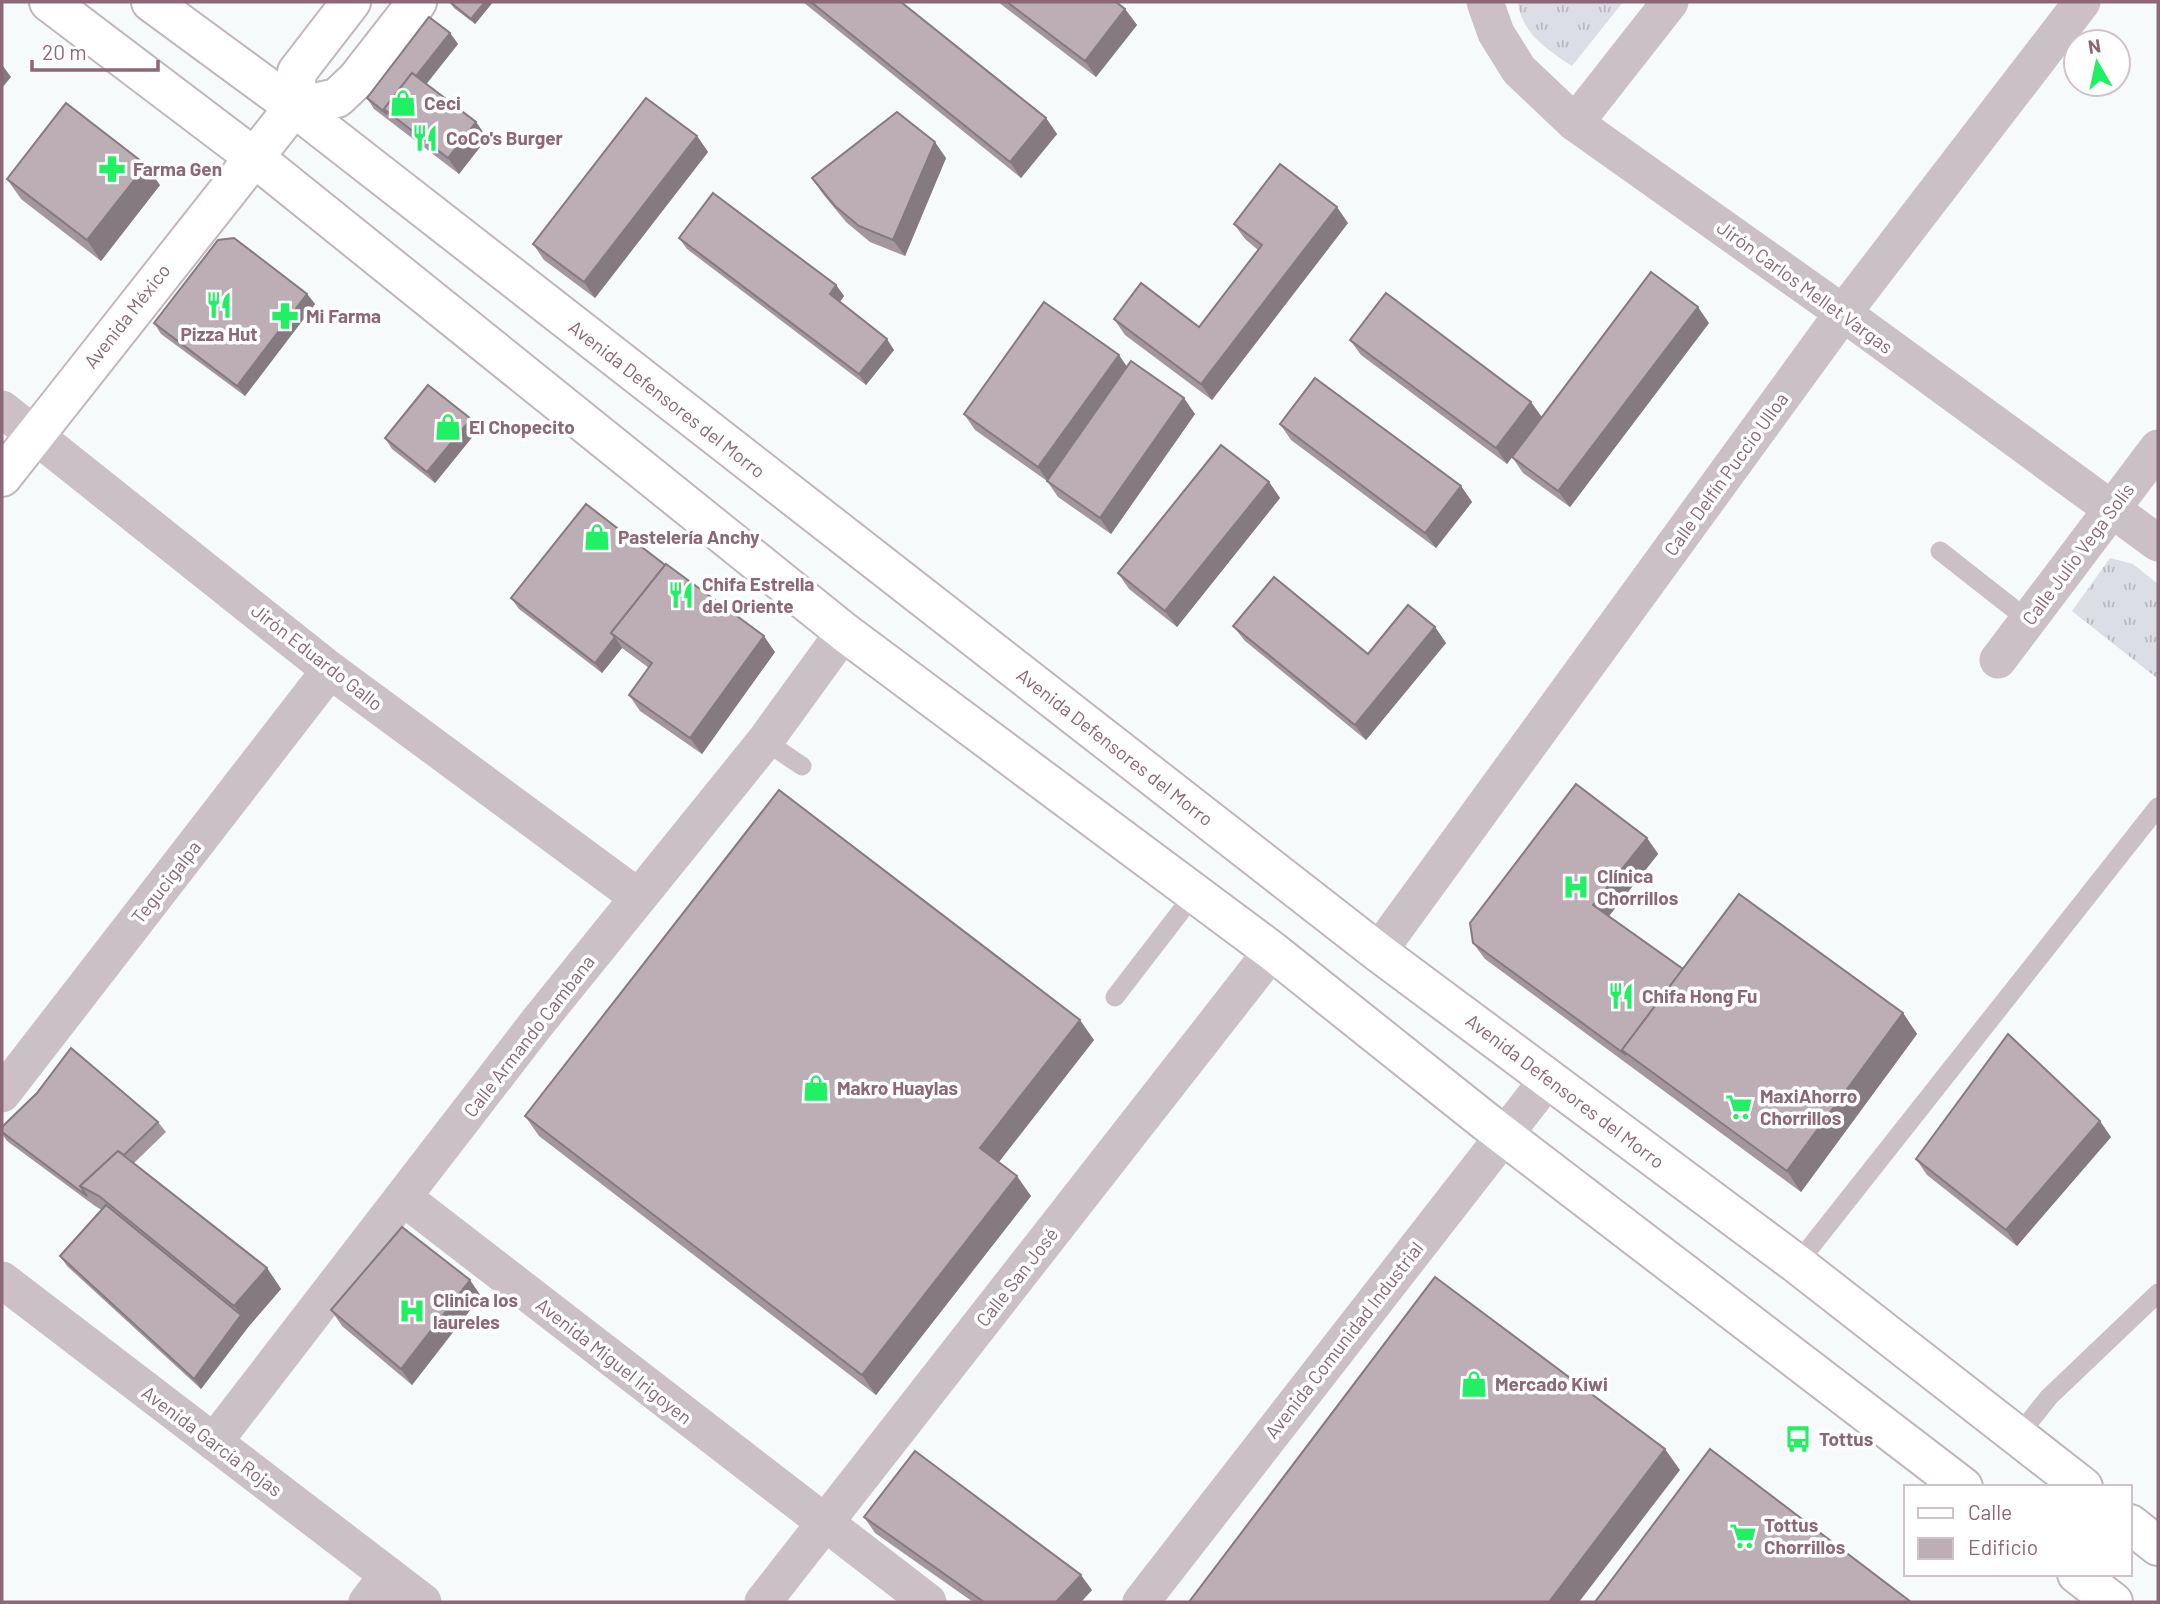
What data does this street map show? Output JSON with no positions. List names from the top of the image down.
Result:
{
  "streets": {
    "main road": ["Avenida México", "Avenida Defensores del Morro"],
    "street": [
      "Jirón Carlos Mellet Vargas",
      "Calle Delfín Puccio Ulloa",
      "Calle Julio Vega Solís",
      "Jirón Eduardo Gallo",
      "Tegucigalpa",
      "Calle Armando Cambana",
      "Calle San José",
      "Avenida Comunidad Industrial",
      "Avenida Miguel Irigoyen",
      "Avenida García Rojas"
    ]
  },
  "crossings": [
    ["Jirón Carlos Mellet Vargas", "Calle Delfín Puccio Ulloa"],
    ["Jirón Carlos Mellet Vargas", "Calle Julio Vega Solís"],
    ["Avenida México", "Avenida Defensores del Morro"],
    ["Avenida México", "Jirón Eduardo Gallo"],
    ["Avenida Defensores del Morro", "Calle Delfín Puccio Ulloa"],
    ["Avenida Defensores del Morro", "Avenida Comunidad Industrial"],
    ["Jirón Eduardo Gallo", "Tegucigalpa"],
    ["Jirón Eduardo Gallo", "Calle Armando Cambana"],
    ["Calle Armando Cambana", "Avenida Miguel Irigoyen"],
    ["Calle Armando Cambana", "Avenida García Rojas"],
    ["Calle San José", "Avenida Miguel Irigoyen"]
  ],
  "places": {
    "shop": [
      "Ceci",
      "El Chopecito",
      "Pastelería Anchy",
      "Makro Huaylas",
      "Mercado Kiwi"
    ],
    "restaurant": [
      "CoCo's Burger",
      "Pizza Hut",
      "Chifa Estrella del Oriente",
      "Chifa Hong Fu"
    ],
    "pharmacy": ["Farma Gen", "Mi Farma"],
    "hospital": ["Clínica Chorrillos", "Clinica los laureles"],
    "supermarket": ["MaxiAhorro Chorrillos", "Tottus Chorrillos"],
    "bus stop": ["Tottus"]
  },
  "legend": ["Calle", "Edificio"],
  "scale_bar": "20 m",
  "north": "top"
}
